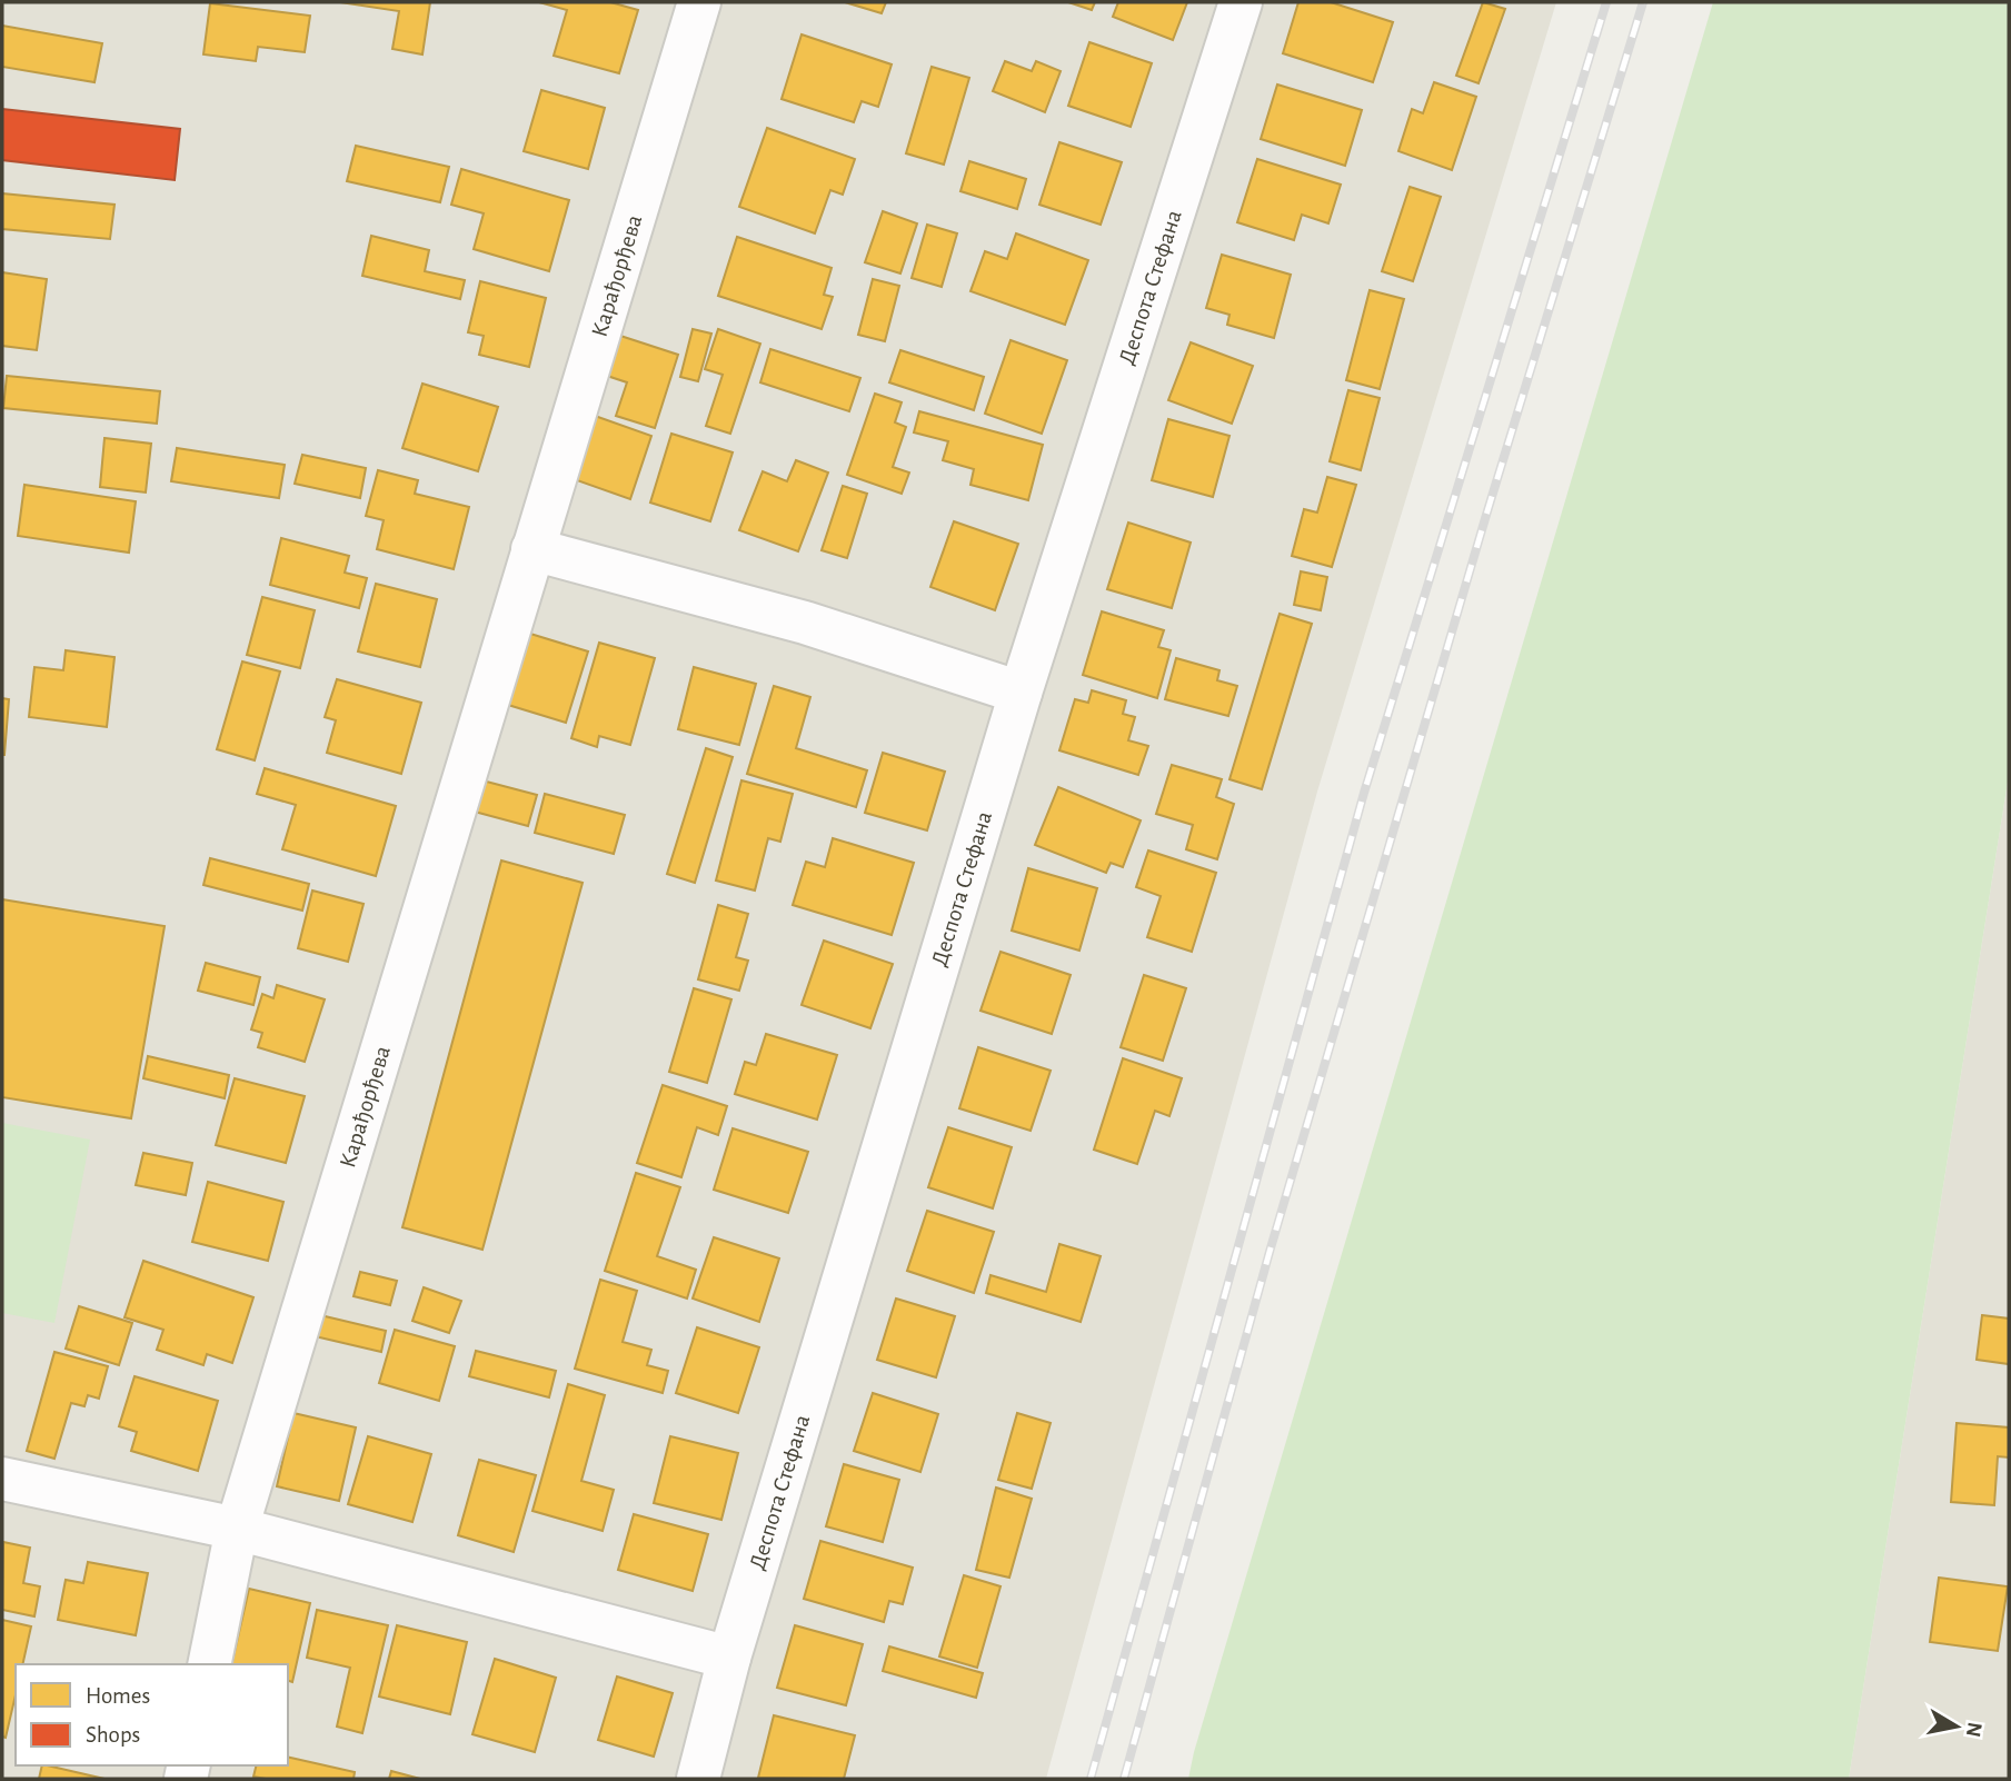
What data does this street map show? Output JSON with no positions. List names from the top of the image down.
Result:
{
  "streets": {
    "street": ["Карађорђева", "Деспота Стефана"]
  },
  "legend": ["Homes", "Shops"],
  "north": "right"
}
